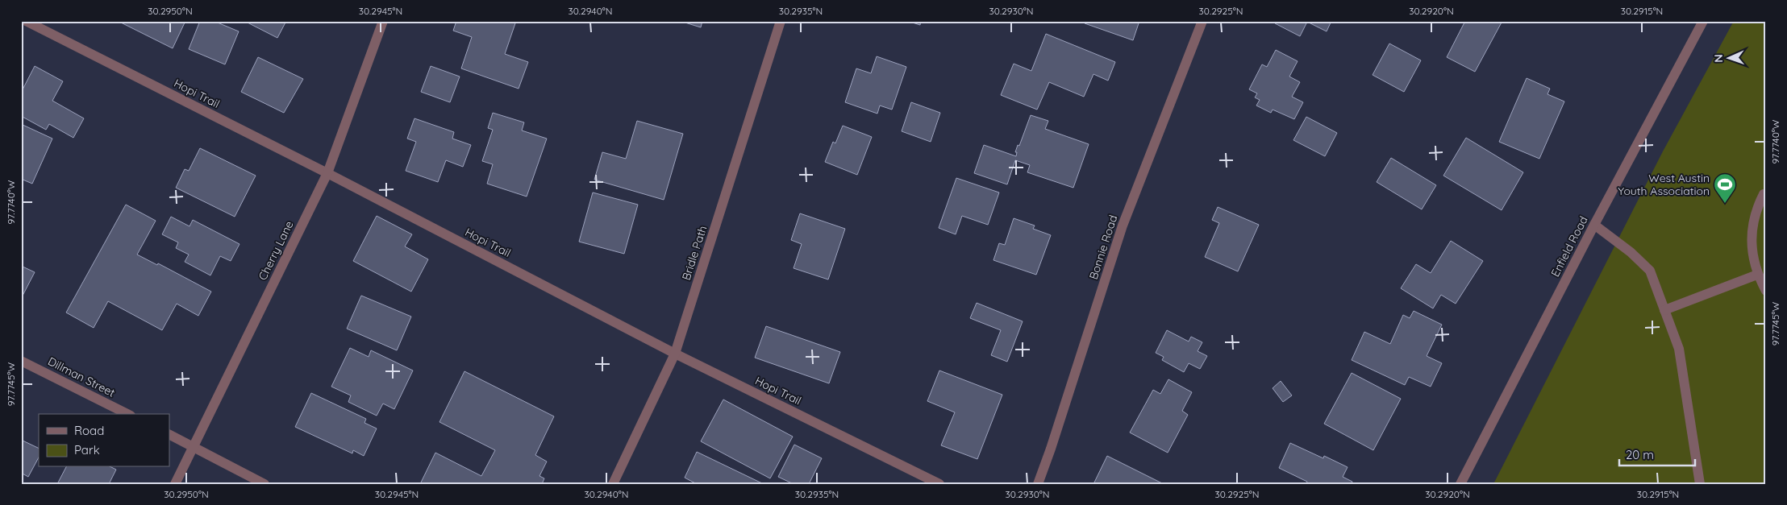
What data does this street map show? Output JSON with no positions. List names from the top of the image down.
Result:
{
  "streets": {
    "street": [
      "Hopi Trail",
      "Enfield Road",
      "Bonnie Road",
      "Cherry Lane",
      "Bridle Path",
      "Dillman Street"
    ]
  },
  "crossings": [
    ["Hopi Trail", "Cherry Lane"],
    ["Hopi Trail", "Bridle Path"]
  ],
  "places": {
    "sports": ["West Austin Youth Association"]
  },
  "legend": ["Road", "Park"],
  "scale_bar": "20 m",
  "north": "left",
  "coordinates": [
    "30.2950°N",
    "30.2945°N",
    "30.2940°N",
    "30.2935°N",
    "30.2930°N",
    "30.2925°N",
    "30.2920°N",
    "30.2915°N",
    "97.7740°W",
    "97.7745°W"
  ]
}
